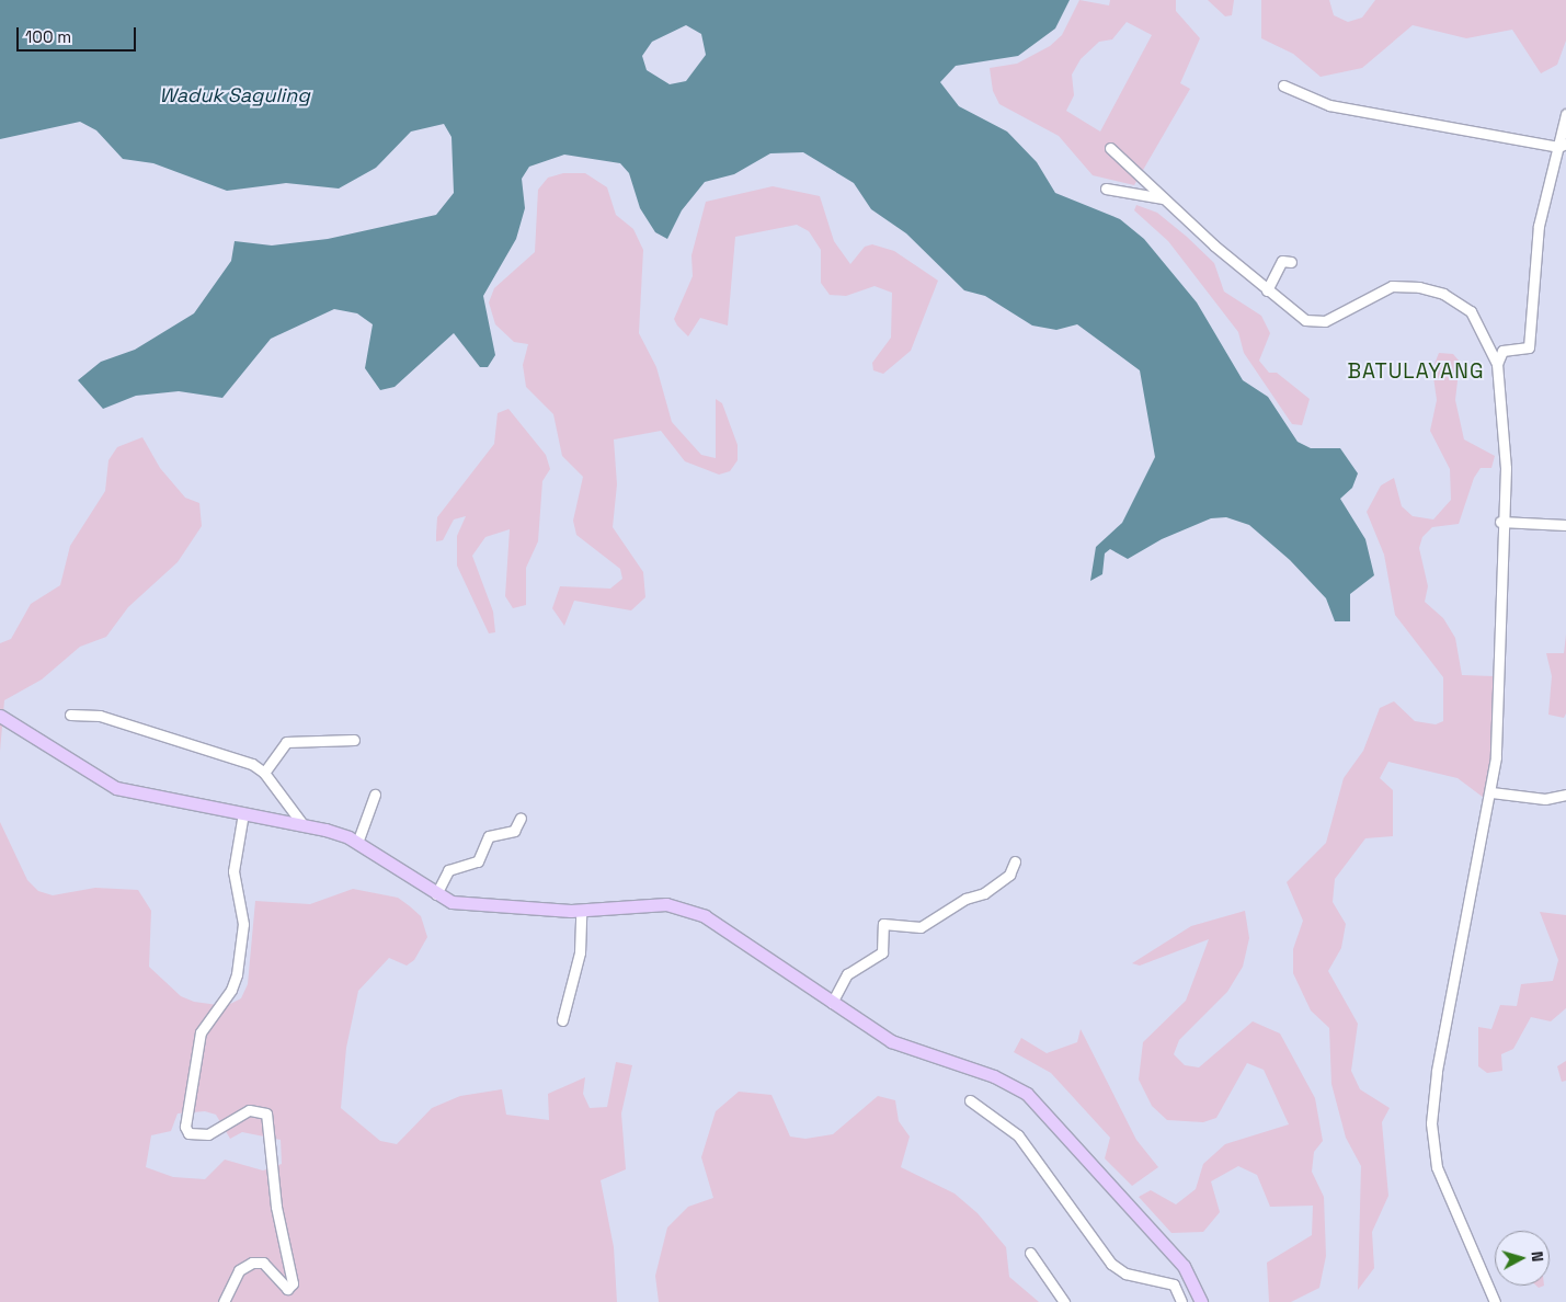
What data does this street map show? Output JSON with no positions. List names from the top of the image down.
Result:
{
  "districts": ["BATULAYANG"],
  "water": ["Waduk Saguling"],
  "scale_bar": "100 m",
  "north": "right"
}
